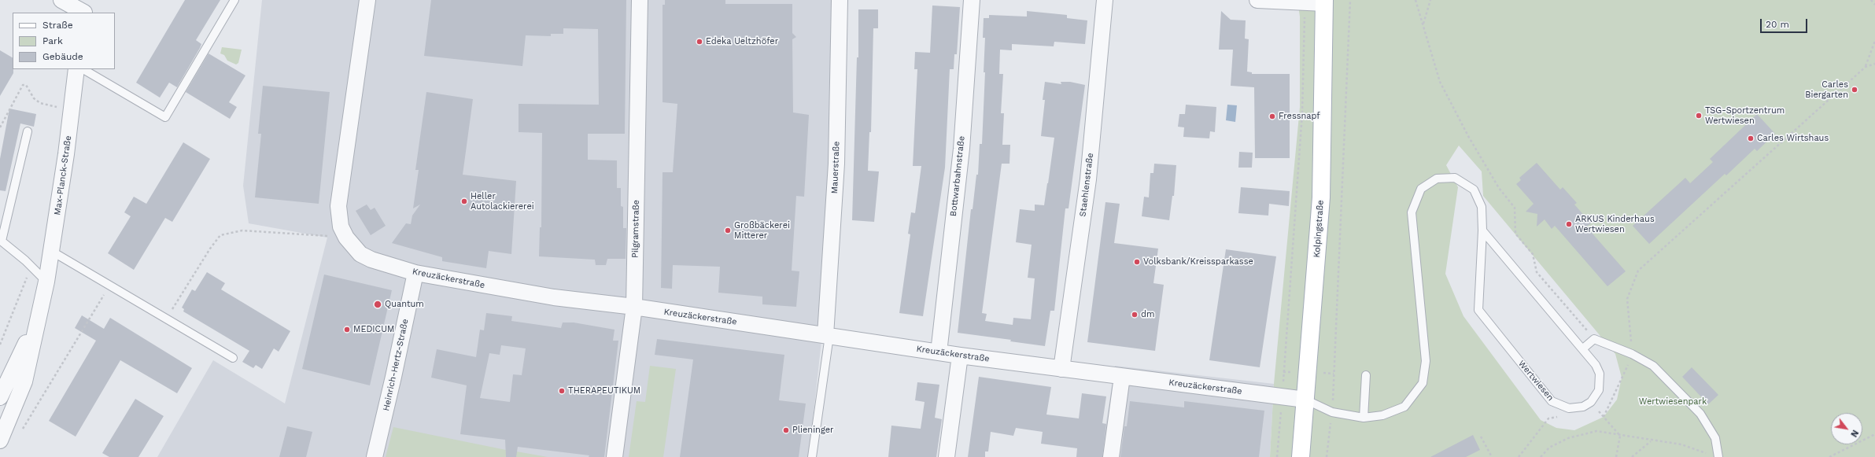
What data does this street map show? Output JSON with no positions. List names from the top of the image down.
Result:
{
  "streets": {
    "main road": ["Kolpingstraße"],
    "street": [
      "Mauerstraße",
      "Max-Planck-Straße",
      "Bottwarbahnstraße",
      "Staehlenstraße",
      "Pilgramstraße",
      "Kreuzäckerstraße",
      "Heinrich-Hertz-Straße"
    ],
    "lane": ["Wertwiesen"]
  },
  "crossings": [
    ["Mauerstraße", "Kreuzäckerstraße"],
    ["Bottwarbahnstraße", "Kreuzäckerstraße"],
    ["Staehlenstraße", "Kreuzäckerstraße"],
    ["Pilgramstraße", "Kreuzäckerstraße"],
    ["Kolpingstraße", "Kreuzäckerstraße"],
    ["Kolpingstraße", "Wertwiesen"],
    ["Kreuzäckerstraße", "Heinrich-Hertz-Straße"],
    ["Kreuzäckerstraße", "Wertwiesen"]
  ],
  "parks": ["Wertwiesenpark"],
  "places": [
    "Edeka Ueltzhöfer",
    "Carles Biergarten",
    "TSG-Sportzentrum Wertwiesen",
    "Fressnapf",
    "Carles Wirtshaus",
    "Heller Autolackiererei",
    "ARKUS Kinderhaus Wertwiesen",
    "Großbäckerei Mitterer",
    "Volksbank/Kreissparkasse",
    "Quantum",
    "dm",
    "MEDICUM",
    "THERAPEUTIKUM",
    "Plieninger"
  ],
  "legend": ["Straße", "Park", "Gebäude"],
  "scale_bar": "20 m",
  "north": "bottom right"
}
